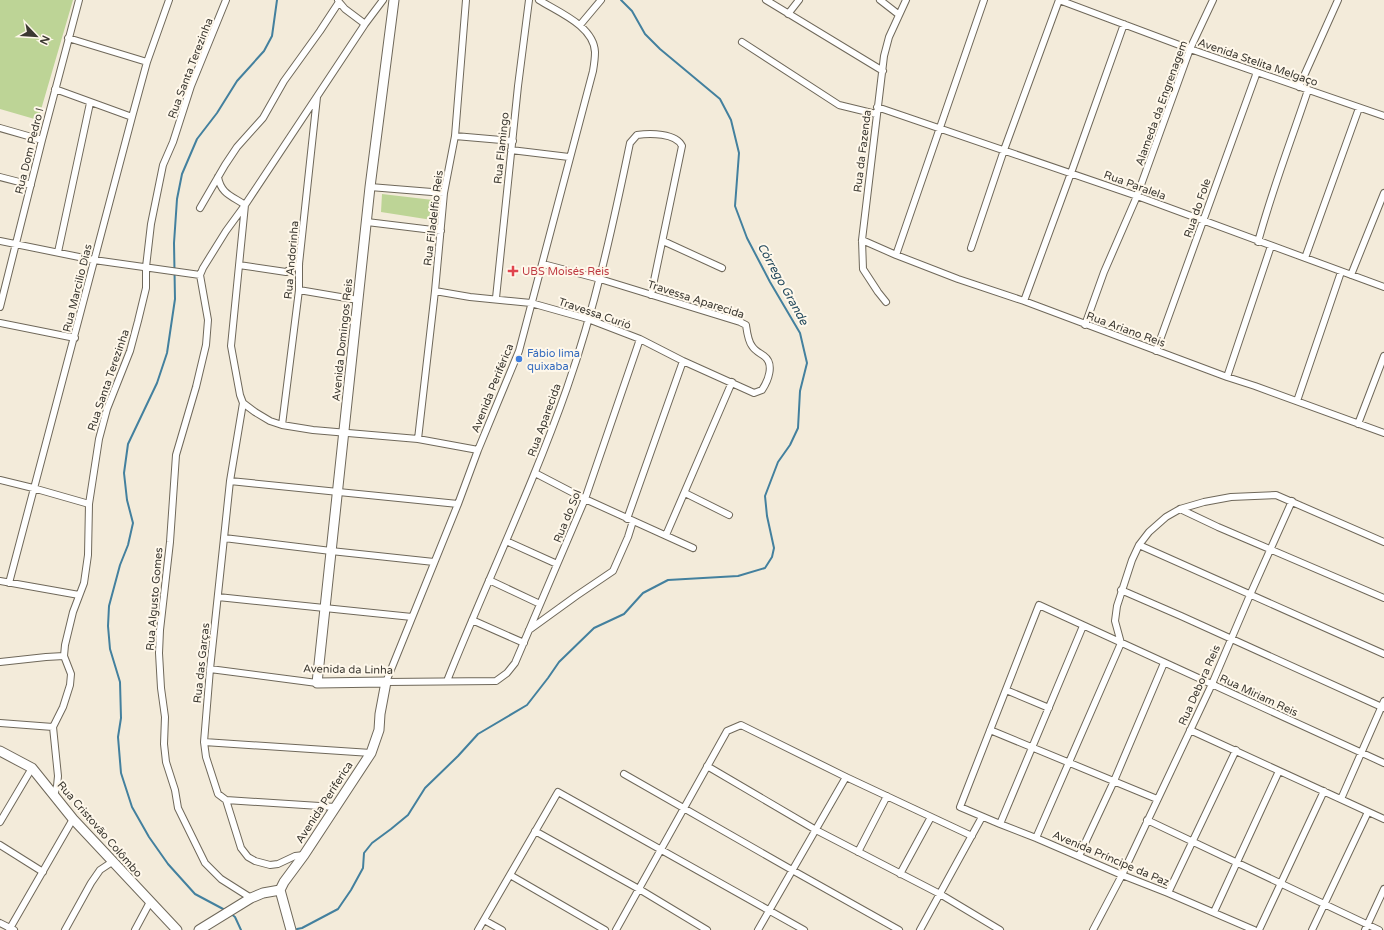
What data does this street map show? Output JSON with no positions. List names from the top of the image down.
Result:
{
  "streets": {
    "street": [
      "Avenida Stelita Melgaço",
      "Rua Santa Terezinha",
      "Alameda da Engrenagem",
      "Rua Flamingo",
      "Rua Dom Pedro I",
      "Rua da Fazenda",
      "Rua Paralela",
      "Rua do Fole",
      "Rua Filadelfio Reis",
      "Rua Andorinha",
      "Rua Marcilio Dias",
      "Travessa Aparecida",
      "Travessa Curió",
      "Rua Ariano Reis",
      "Avenida Domingos Reis",
      "Avenida Periférica",
      "Rua Aparecida",
      "Rua do Sol",
      "Rua Algusto Gomes",
      "Rua das Garças",
      "Avenida da Linha",
      "Rua Debora Reis",
      "Rua Miriam Reis",
      "Avenida Periferica",
      "Rua Cristovão Colômbo",
      "Avenida Príncipe da Paz"
    ]
  },
  "crossings": [
    ["Avenida Stelita Melgaço", "Alameda da Engrenagem"],
    ["Avenida Stelita Melgaço", "Rua do Fole"],
    ["Alameda da Engrenagem", "Rua Paralela"],
    ["Alameda da Engrenagem", "Rua Ariano Reis"],
    ["Rua Flamingo", "Travessa Curió"],
    ["Rua da Fazenda", "Rua Paralela"],
    ["Rua da Fazenda", "Rua Ariano Reis"],
    ["Rua Paralela", "Rua do Fole"],
    ["Rua do Fole", "Rua Ariano Reis"],
    ["Rua Filadelfio Reis", "Travessa Curió"],
    ["Travessa Aparecida", "Travessa Curió"],
    ["Travessa Aparecida", "Avenida Periférica"],
    ["Travessa Aparecida", "Rua Aparecida"],
    ["Travessa Curió", "Avenida Periférica"],
    ["Travessa Curió", "Rua Aparecida"],
    ["Travessa Curió", "Rua do Sol"],
    ["Avenida Domingos Reis", "Avenida da Linha"],
    ["Avenida Periférica", "Avenida da Linha"],
    ["Avenida Periférica", "Avenida Periferica"],
    ["Rua Aparecida", "Avenida da Linha"],
    ["Rua do Sol", "Avenida da Linha"],
    ["Rua das Garças", "Avenida da Linha"],
    ["Rua das Garças", "Avenida Periferica"],
    ["Avenida da Linha", "Avenida Periferica"],
    ["Rua Debora Reis", "Rua Miriam Reis"],
    ["Rua Debora Reis", "Avenida Príncipe da Paz"]
  ],
  "water": ["Córrego Grande"],
  "places": {
    "health": ["UBS Moisés Reis"],
    "other": ["Fábio lima quixaba"]
  },
  "north": "bottom right"
}
